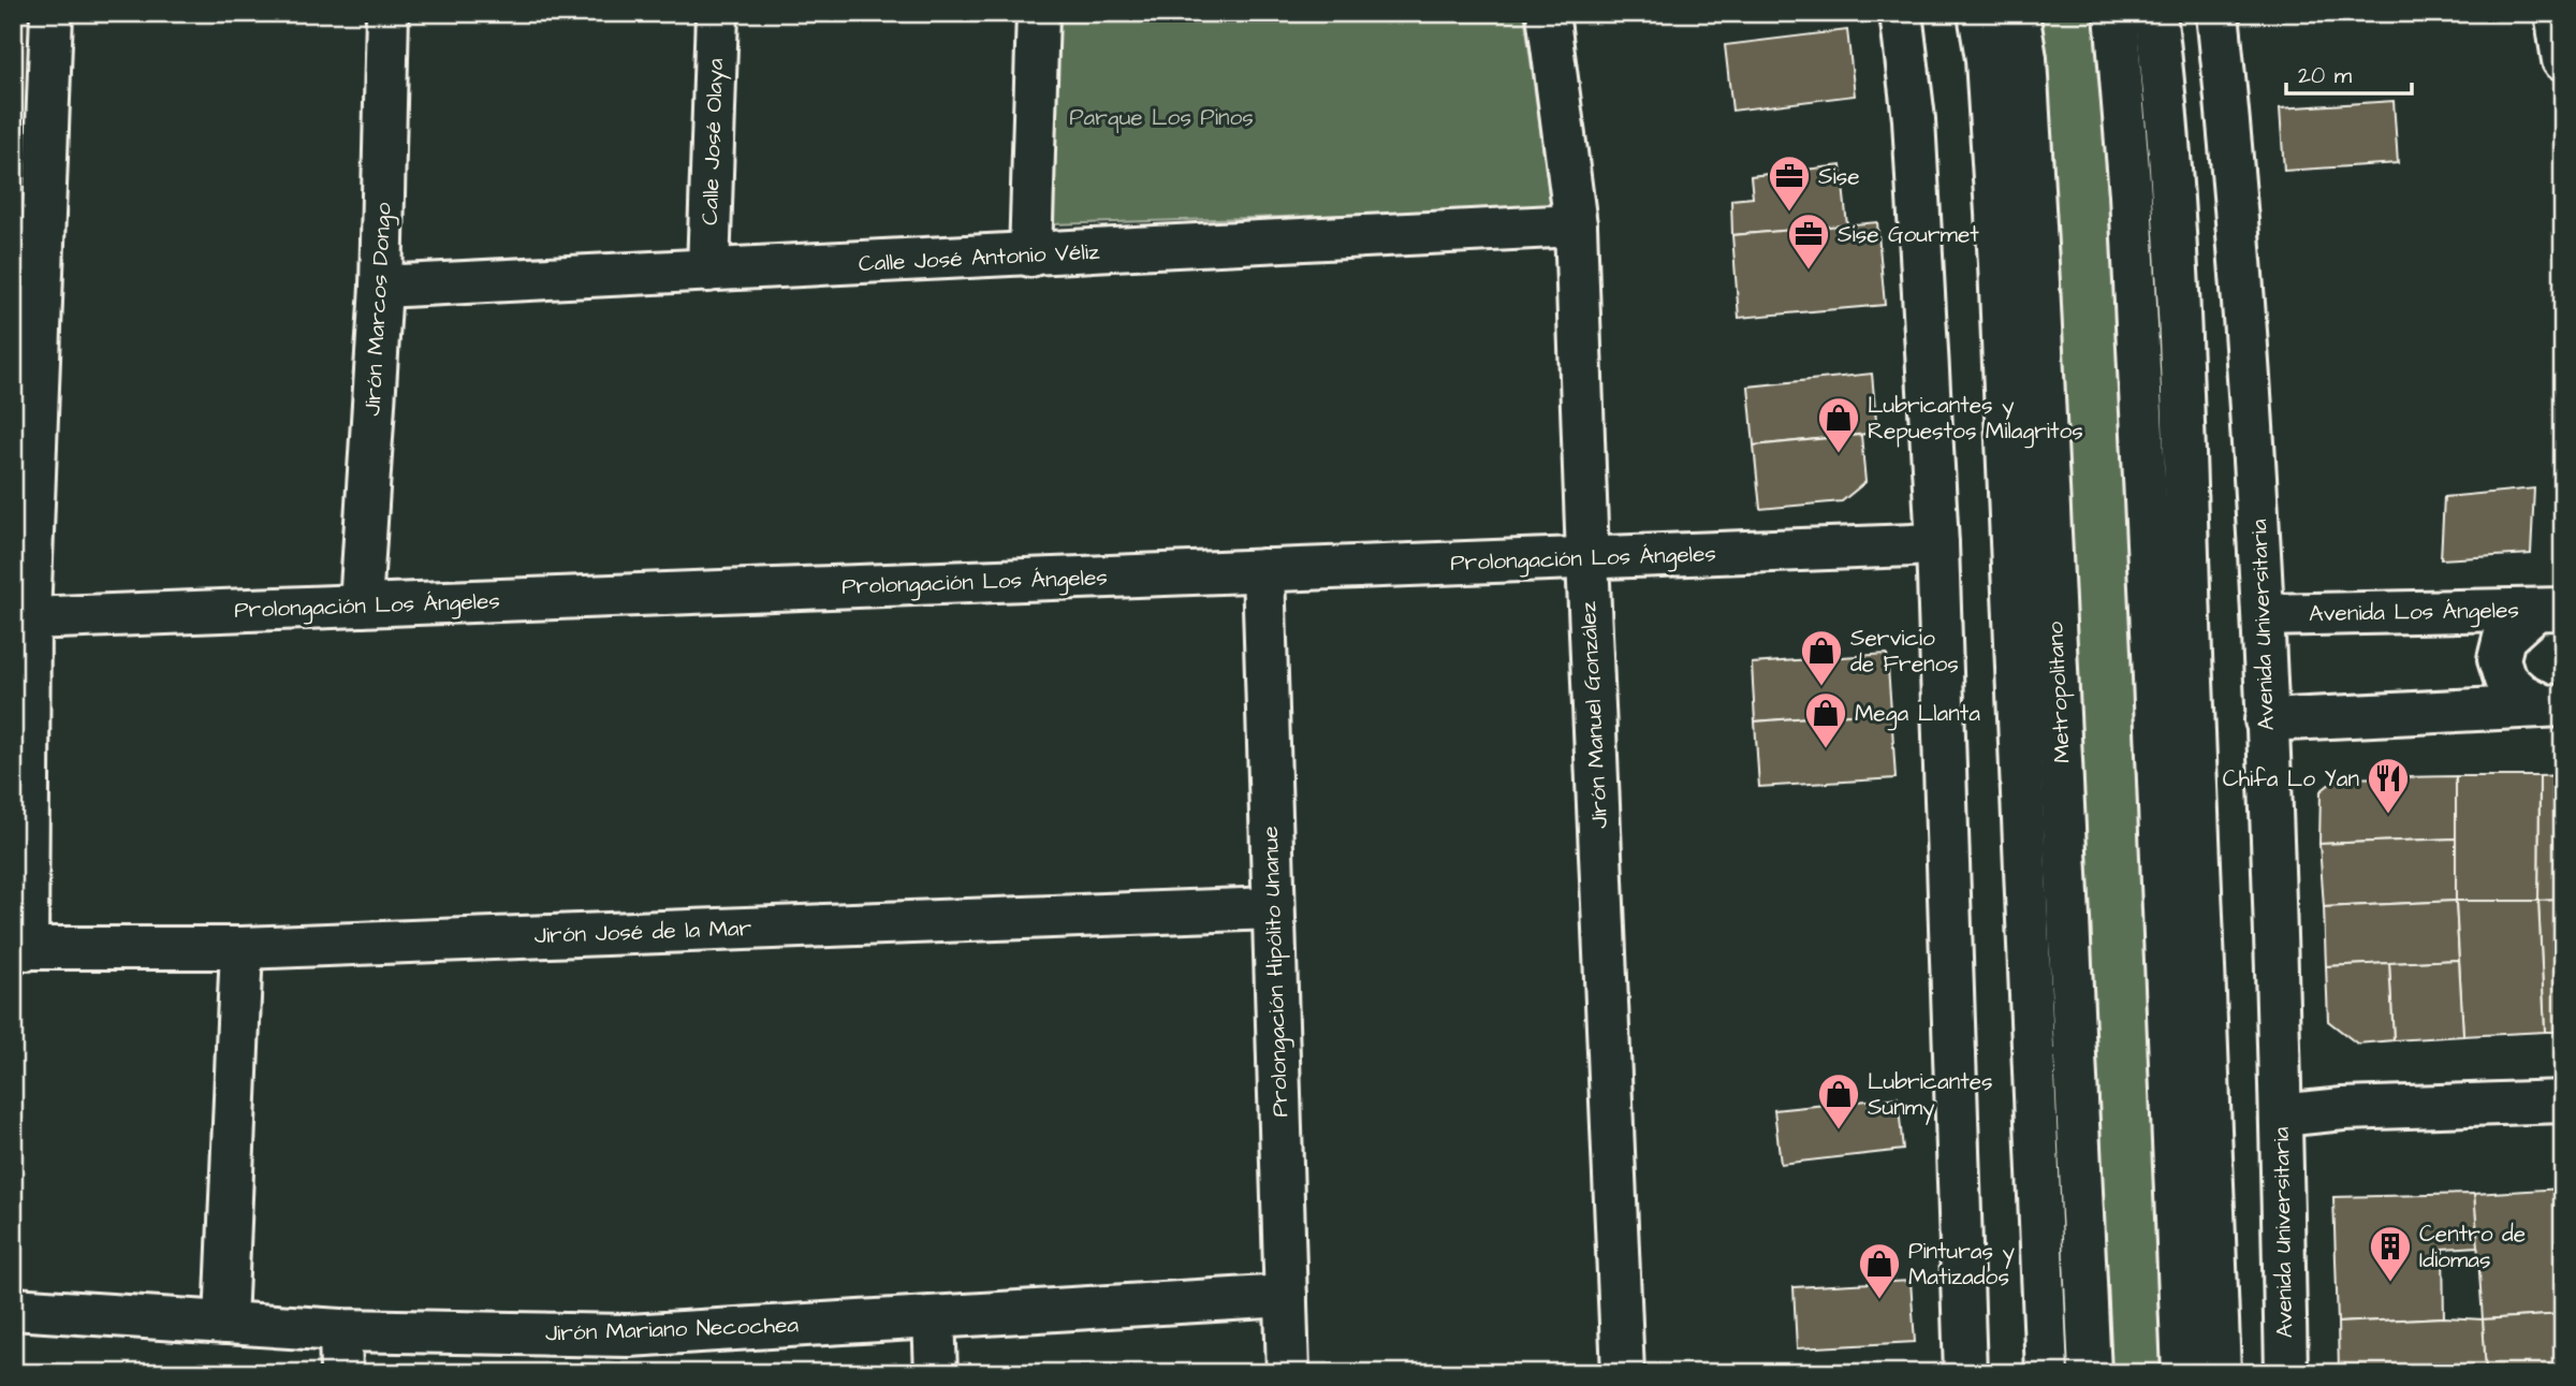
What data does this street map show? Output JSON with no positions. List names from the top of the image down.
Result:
{
  "streets": {
    "street": [
      "Calle José Olaya",
      "Calle José Antonio Véliz",
      "Jirón Marcos Dongo",
      "Prolongación Los Ángeles",
      "Avenida Los Ángeles",
      "Avenida Universitaria",
      "Metropolitano",
      "Jirón Manuel González",
      "Jirón José de la Mar",
      "Prolongación Hipólito Unanue",
      "Jirón Mariano Necochea"
    ]
  },
  "crossings": [
    ["Calle José Olaya", "Calle José Antonio Véliz"],
    ["Calle José Antonio Véliz", "Jirón Marcos Dongo"],
    ["Calle José Antonio Véliz", "Jirón Manuel González"],
    ["Jirón Marcos Dongo", "Prolongación Los Ángeles"],
    ["Prolongación Los Ángeles", "Jirón Manuel González"],
    ["Prolongación Los Ángeles", "Prolongación Hipólito Unanue"],
    ["Avenida Los Ángeles", "Avenida Universitaria"],
    ["Jirón José de la Mar", "Prolongación Hipólito Unanue"],
    ["Prolongación Hipólito Unanue", "Jirón Mariano Necochea"]
  ],
  "parks": ["Parque Los Pinos"],
  "places": {
    "office": ["Sise", "Sise Gourmet"],
    "shop": [
      "Lubricantes y Repuestos Milagritos",
      "Servicio de Frenos",
      "Mega Llanta",
      "Lubricantes Sunmy",
      "Pinturas y Matizados"
    ],
    "restaurant": ["Chifa Lo Yan"],
    "building": ["Centro de Idiomas"]
  },
  "scale_bar": "20 m"
}
